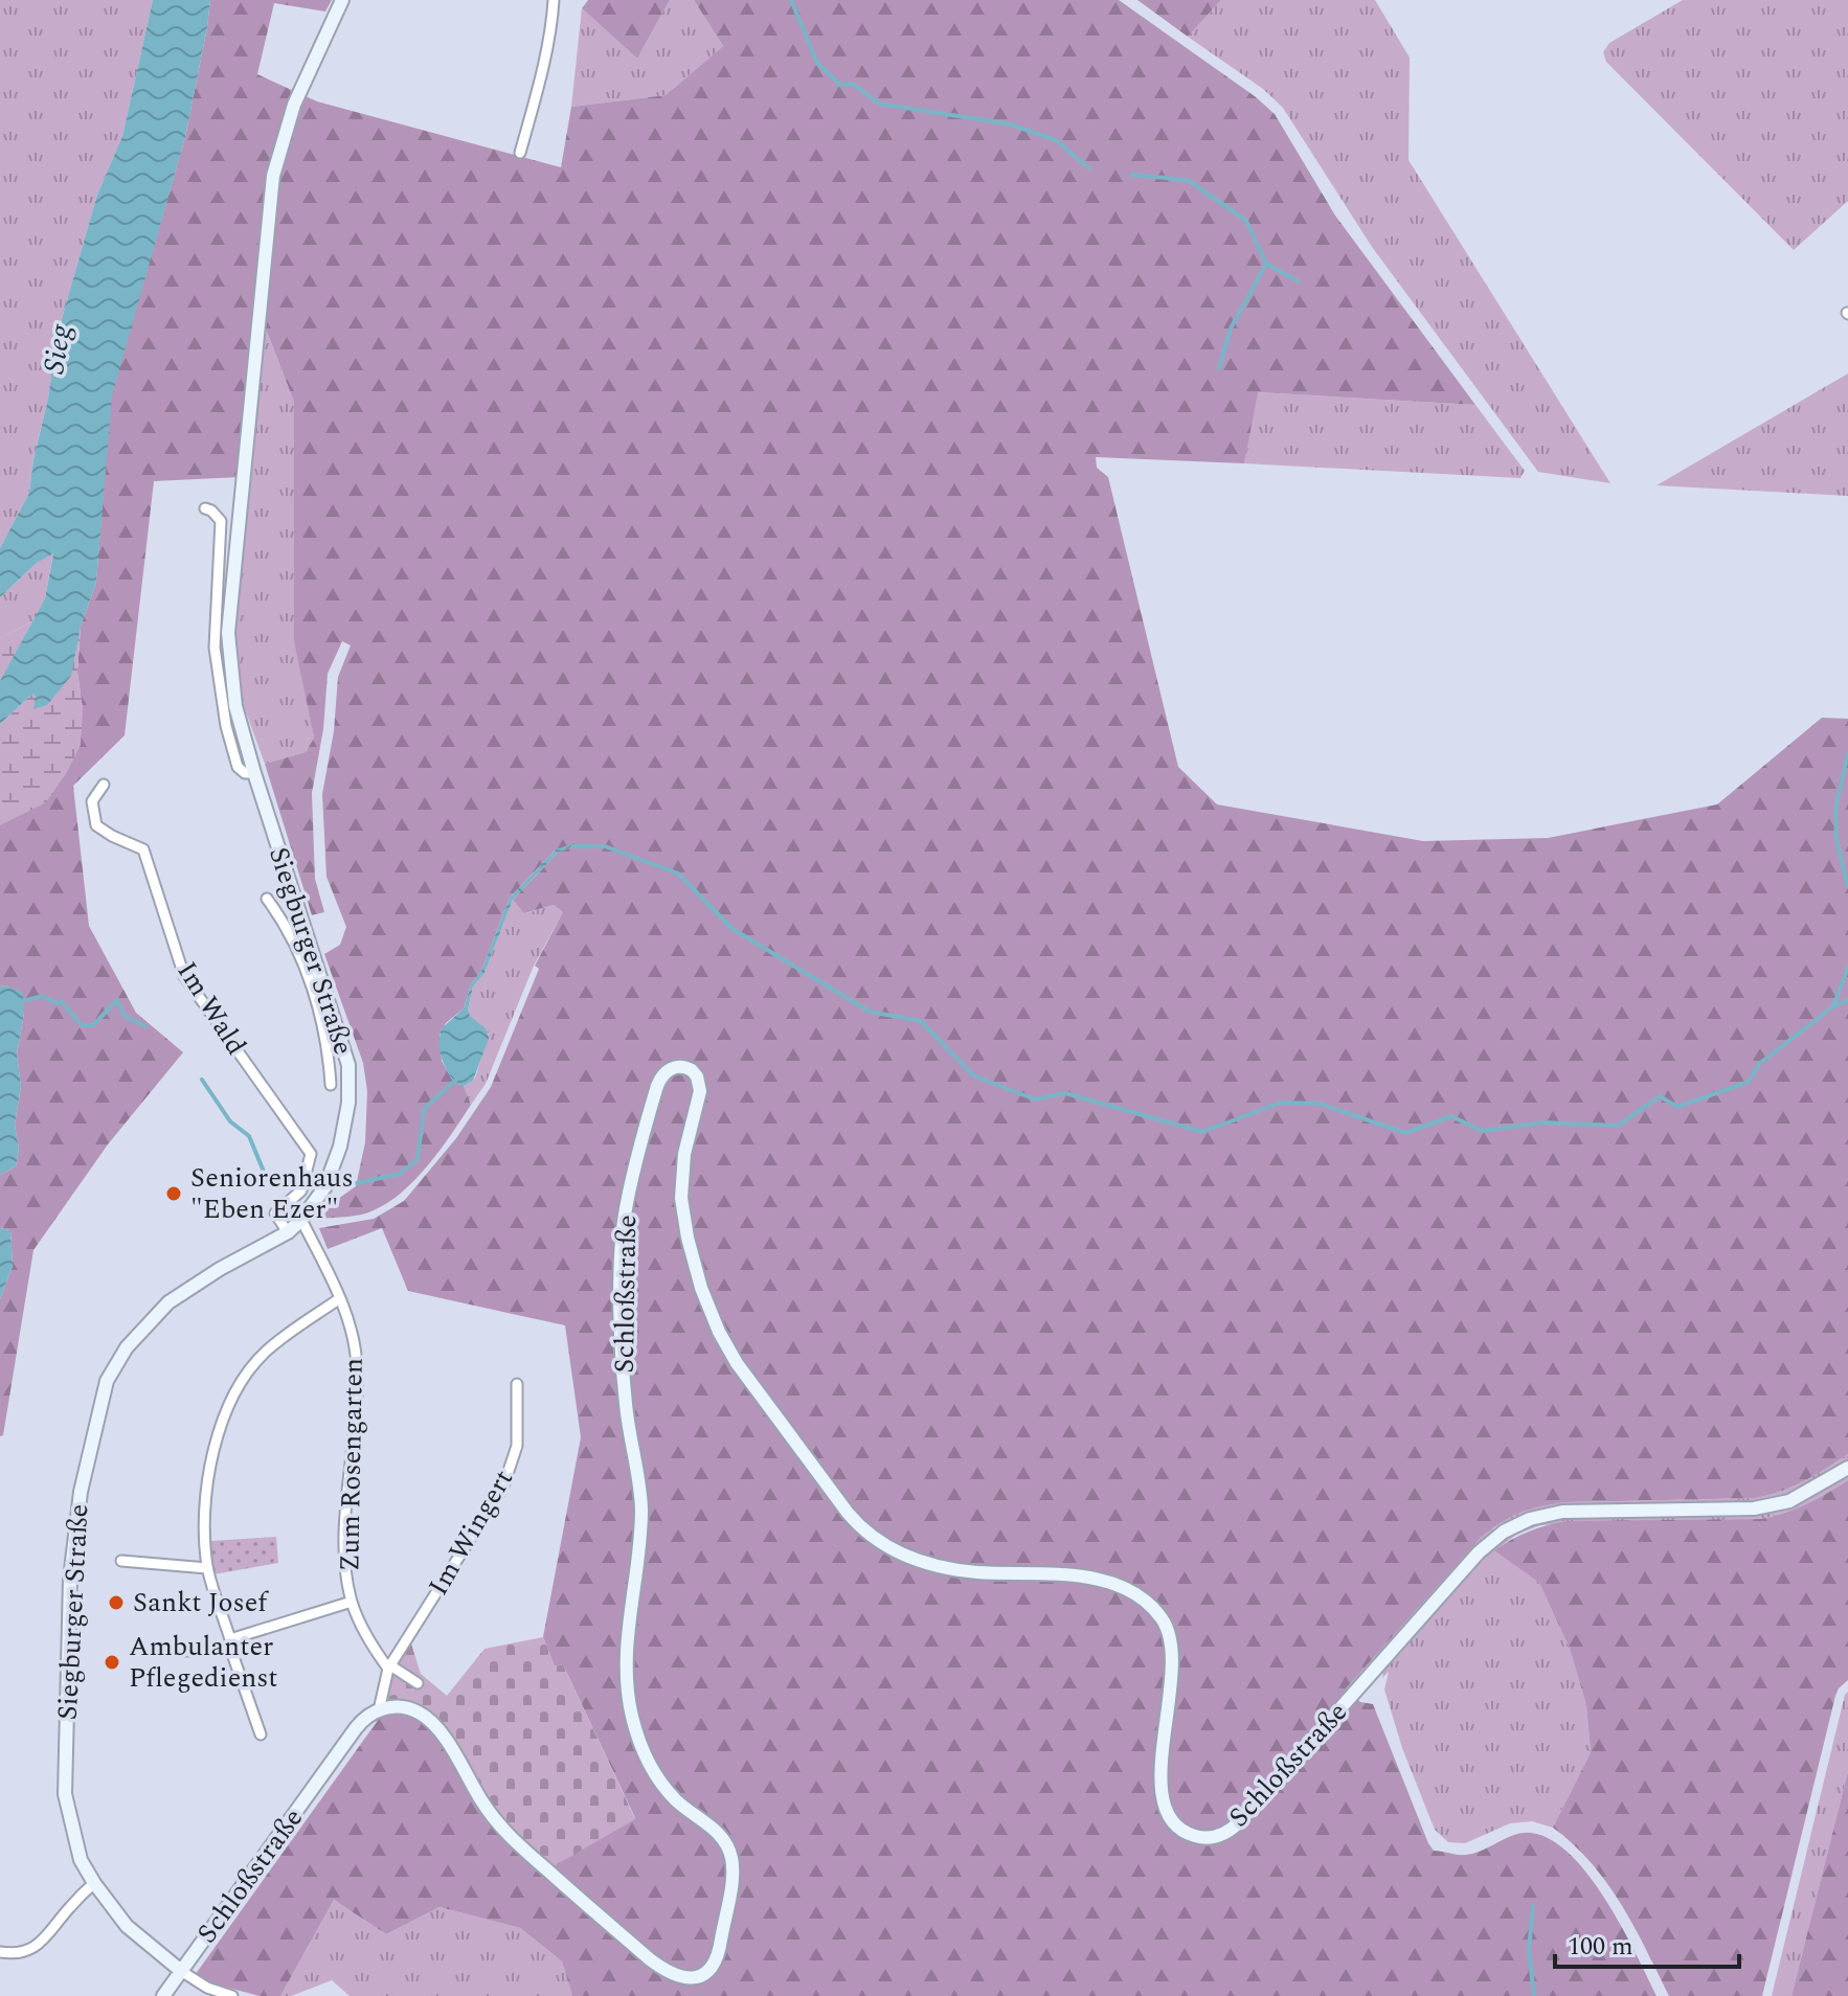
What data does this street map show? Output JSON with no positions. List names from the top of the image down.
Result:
{
  "streets": {
    "main road": ["Siegburger Straße", "Schloßstraße"],
    "street": ["Im Wald", "Zum Rosengarten", "Im Wingert"]
  },
  "crossings": [
    ["Siegburger Straße", "Im Wald"],
    ["Siegburger Straße", "Schloßstraße"],
    ["Siegburger Straße", "Zum Rosengarten"],
    ["Zum Rosengarten", "Im Wingert"]
  ],
  "water": ["Sieg"],
  "places": ["Seniorenhaus \"Eben Ezer\"", "Sankt Josef", "Ambulanter Pflegedienst"],
  "scale_bar": "100 m"
}
